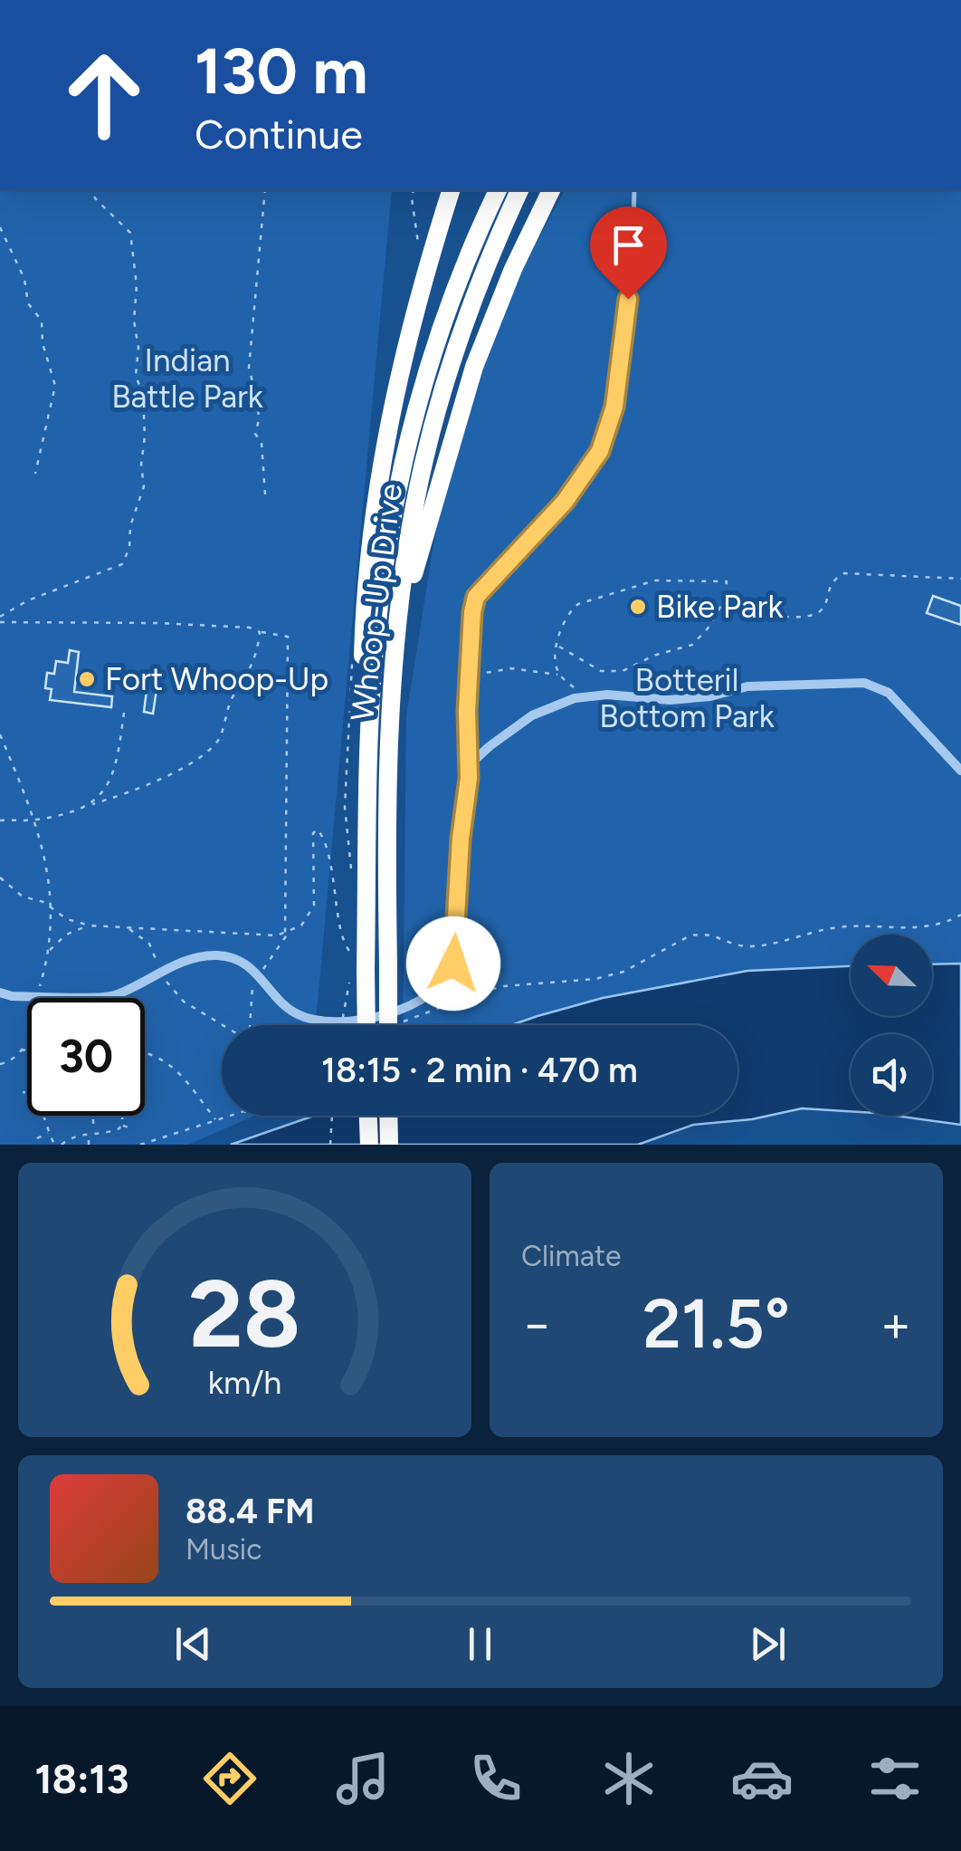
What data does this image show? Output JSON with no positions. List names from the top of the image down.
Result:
{
  "streets": {
    "highway": ["Whoop-Up Drive"]
  },
  "parks": ["Indian Battle Park", "Botteril Bottom Park"],
  "places": ["Bike Park", "Fort Whoop-Up"],
  "north": "top left",
  "page": {
    "turn": ["130 m", "Continue"],
    "limit": "30",
    "trip": "18:15 · 2 min · 470 m",
    "tile": "Climate",
    "heat": ["−", "21.5°", "+"],
    "song": ["88.4 FM", "Music"],
    "tabs": "18:13",
    "gauge": ["28", "km/h"]
  }
}
